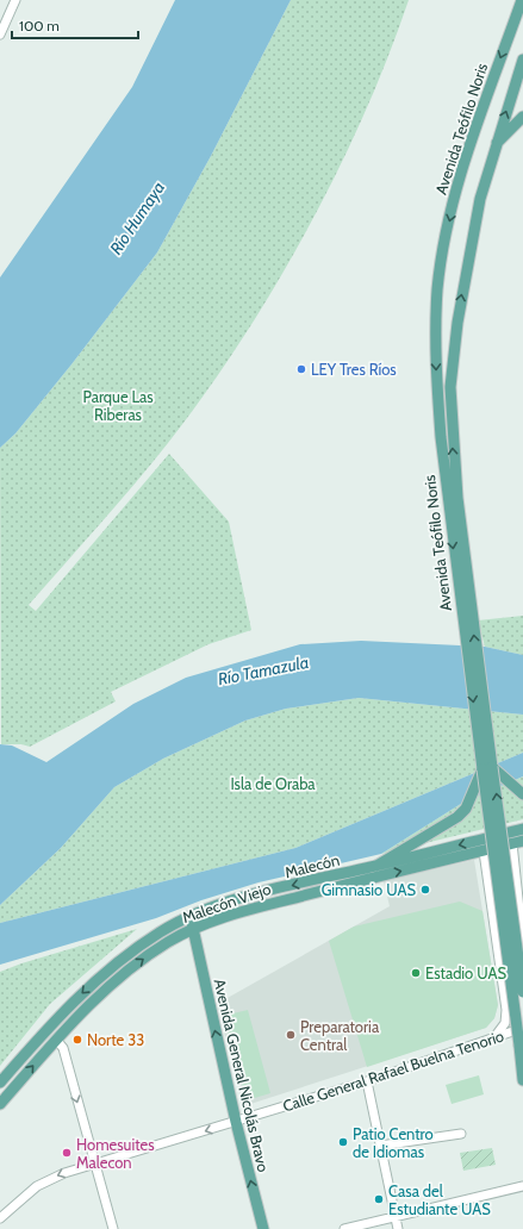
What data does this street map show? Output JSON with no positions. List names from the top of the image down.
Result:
{
  "streets": {
    "main road": [
      "Avenida Teófilo Noris",
      "Malecón",
      "Malecón Viejo",
      "Avenida General Nicolás Bravo"
    ],
    "street": ["Calle General Rafael Buelna Tenorio"]
  },
  "crossings": [
    ["Malecón", "Avenida General Nicolás Bravo"],
    ["Malecón Viejo", "Avenida General Nicolás Bravo"],
    ["Calle General Rafael Buelna Tenorio", "Avenida General Nicolás Bravo"]
  ],
  "one_way": [
    "Malecón",
    "Malecón Viejo",
    "Calle General Rafael Buelna Tenorio",
    "Avenida General Nicolás Bravo"
  ],
  "water": ["Río Humaya", "Río Tamazula"],
  "parks": ["Parque Las Riberas", "Isla de Oraba"],
  "places": [
    "LEY Tres Ríos",
    "Gimnasio UAS",
    "Estadio UAS",
    "Preparatoria Central",
    "Norte 33",
    "Patio Centro de Idiomas",
    "Homesuites Malecon",
    "Casa del Estudiante UAS"
  ],
  "scale_bar": "100 m"
}
